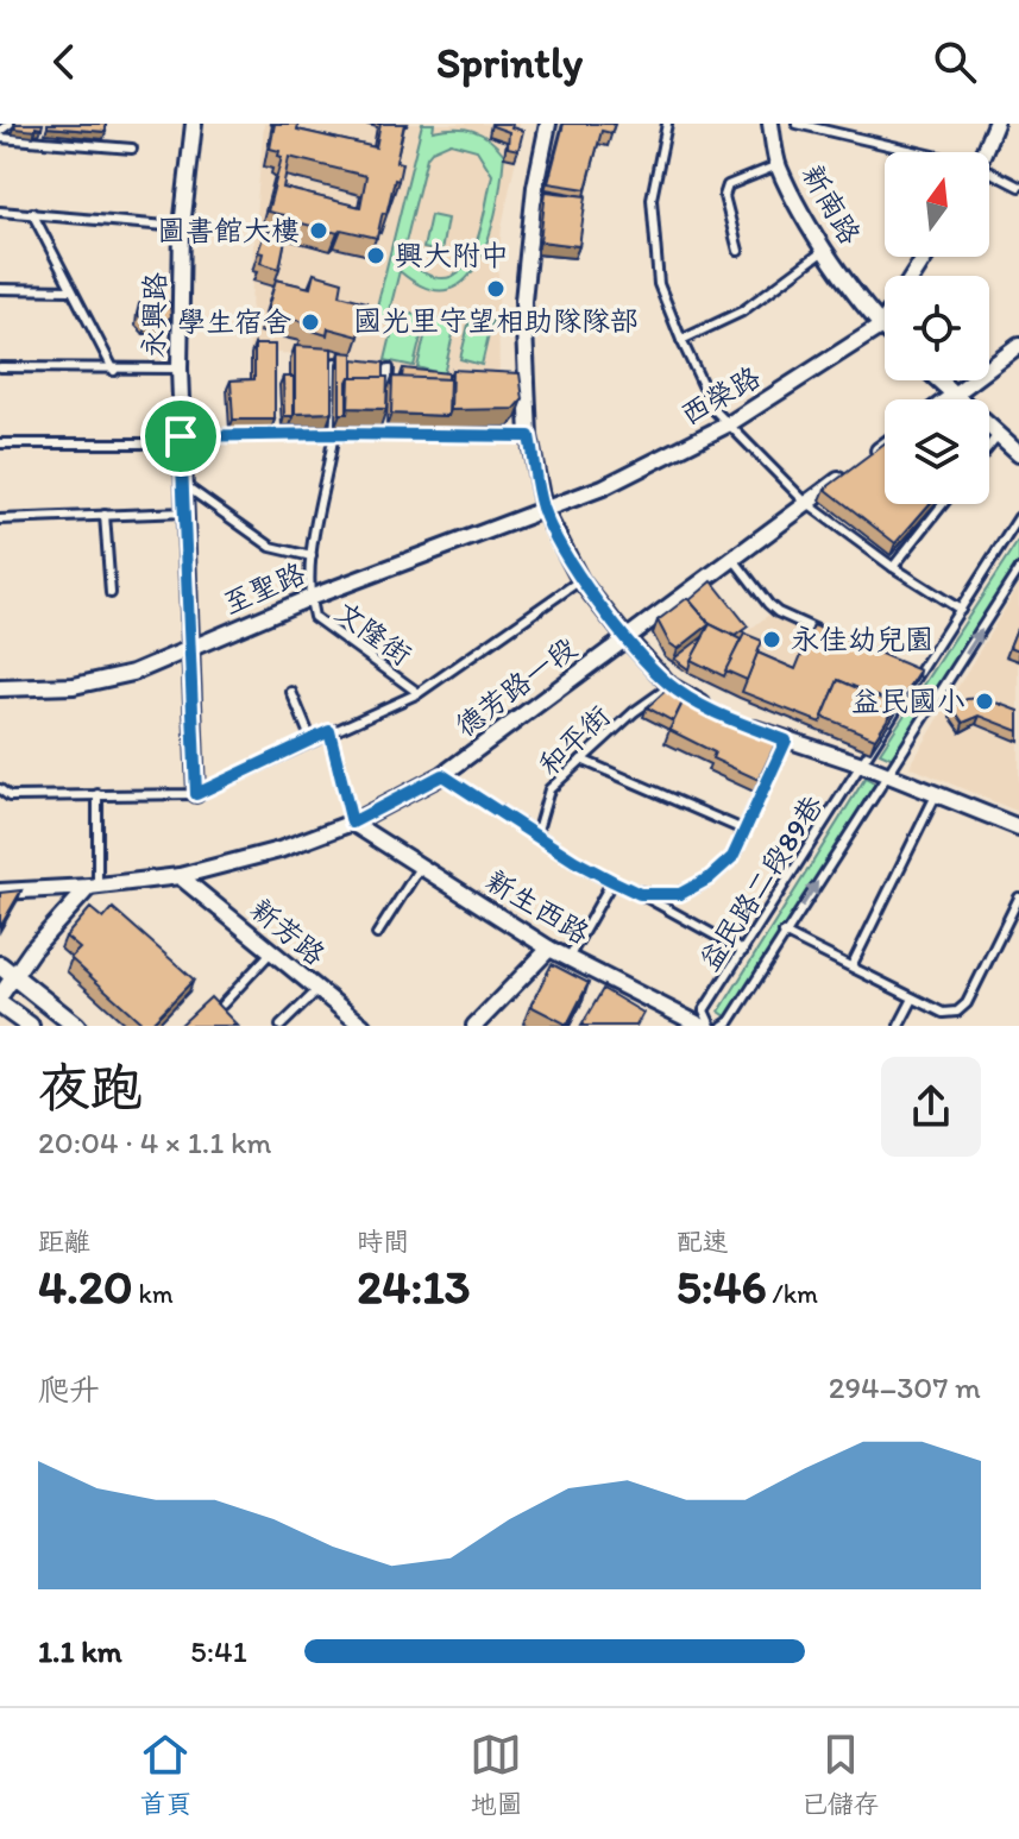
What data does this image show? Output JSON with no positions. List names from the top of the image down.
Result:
{
  "streets": {
    "street": [
      "新南路",
      "永興路",
      "西榮路",
      "至聖路",
      "德芳路一段",
      "新生西路",
      "新芳路"
    ],
    "lane": ["文隆街", "和平街", "益民路二段89巷"]
  },
  "crossings": [
    ["新南路", "西榮路"],
    ["永興路", "至聖路"],
    ["西榮路", "至聖路"],
    ["至聖路", "文隆街"],
    ["德芳路一段", "新生西路"],
    ["德芳路一段", "新芳路"]
  ],
  "places": [
    "圖書館大樓",
    "興大附中",
    "國光里守望相助隊隊部",
    "學生宿舍",
    "永佳幼兒園",
    "益民國小"
  ],
  "north": "top",
  "page": {
    "header": "Sprintly",
    "heading": ["夜跑", "20:04 · 4 × 1.1 km"],
    "stats": [
      ["距離", "4.20 km"],
      ["時間", "24:13"],
      ["配速", "5:46 /km"]
    ],
    "chart": ["爬升", "294–307 m"],
    "list": [
      {
        "name": "1.1 km",
        "note": "5:41"
      }
    ],
    "tabs": ["首頁", "地圖", "已儲存"]
  }
}
